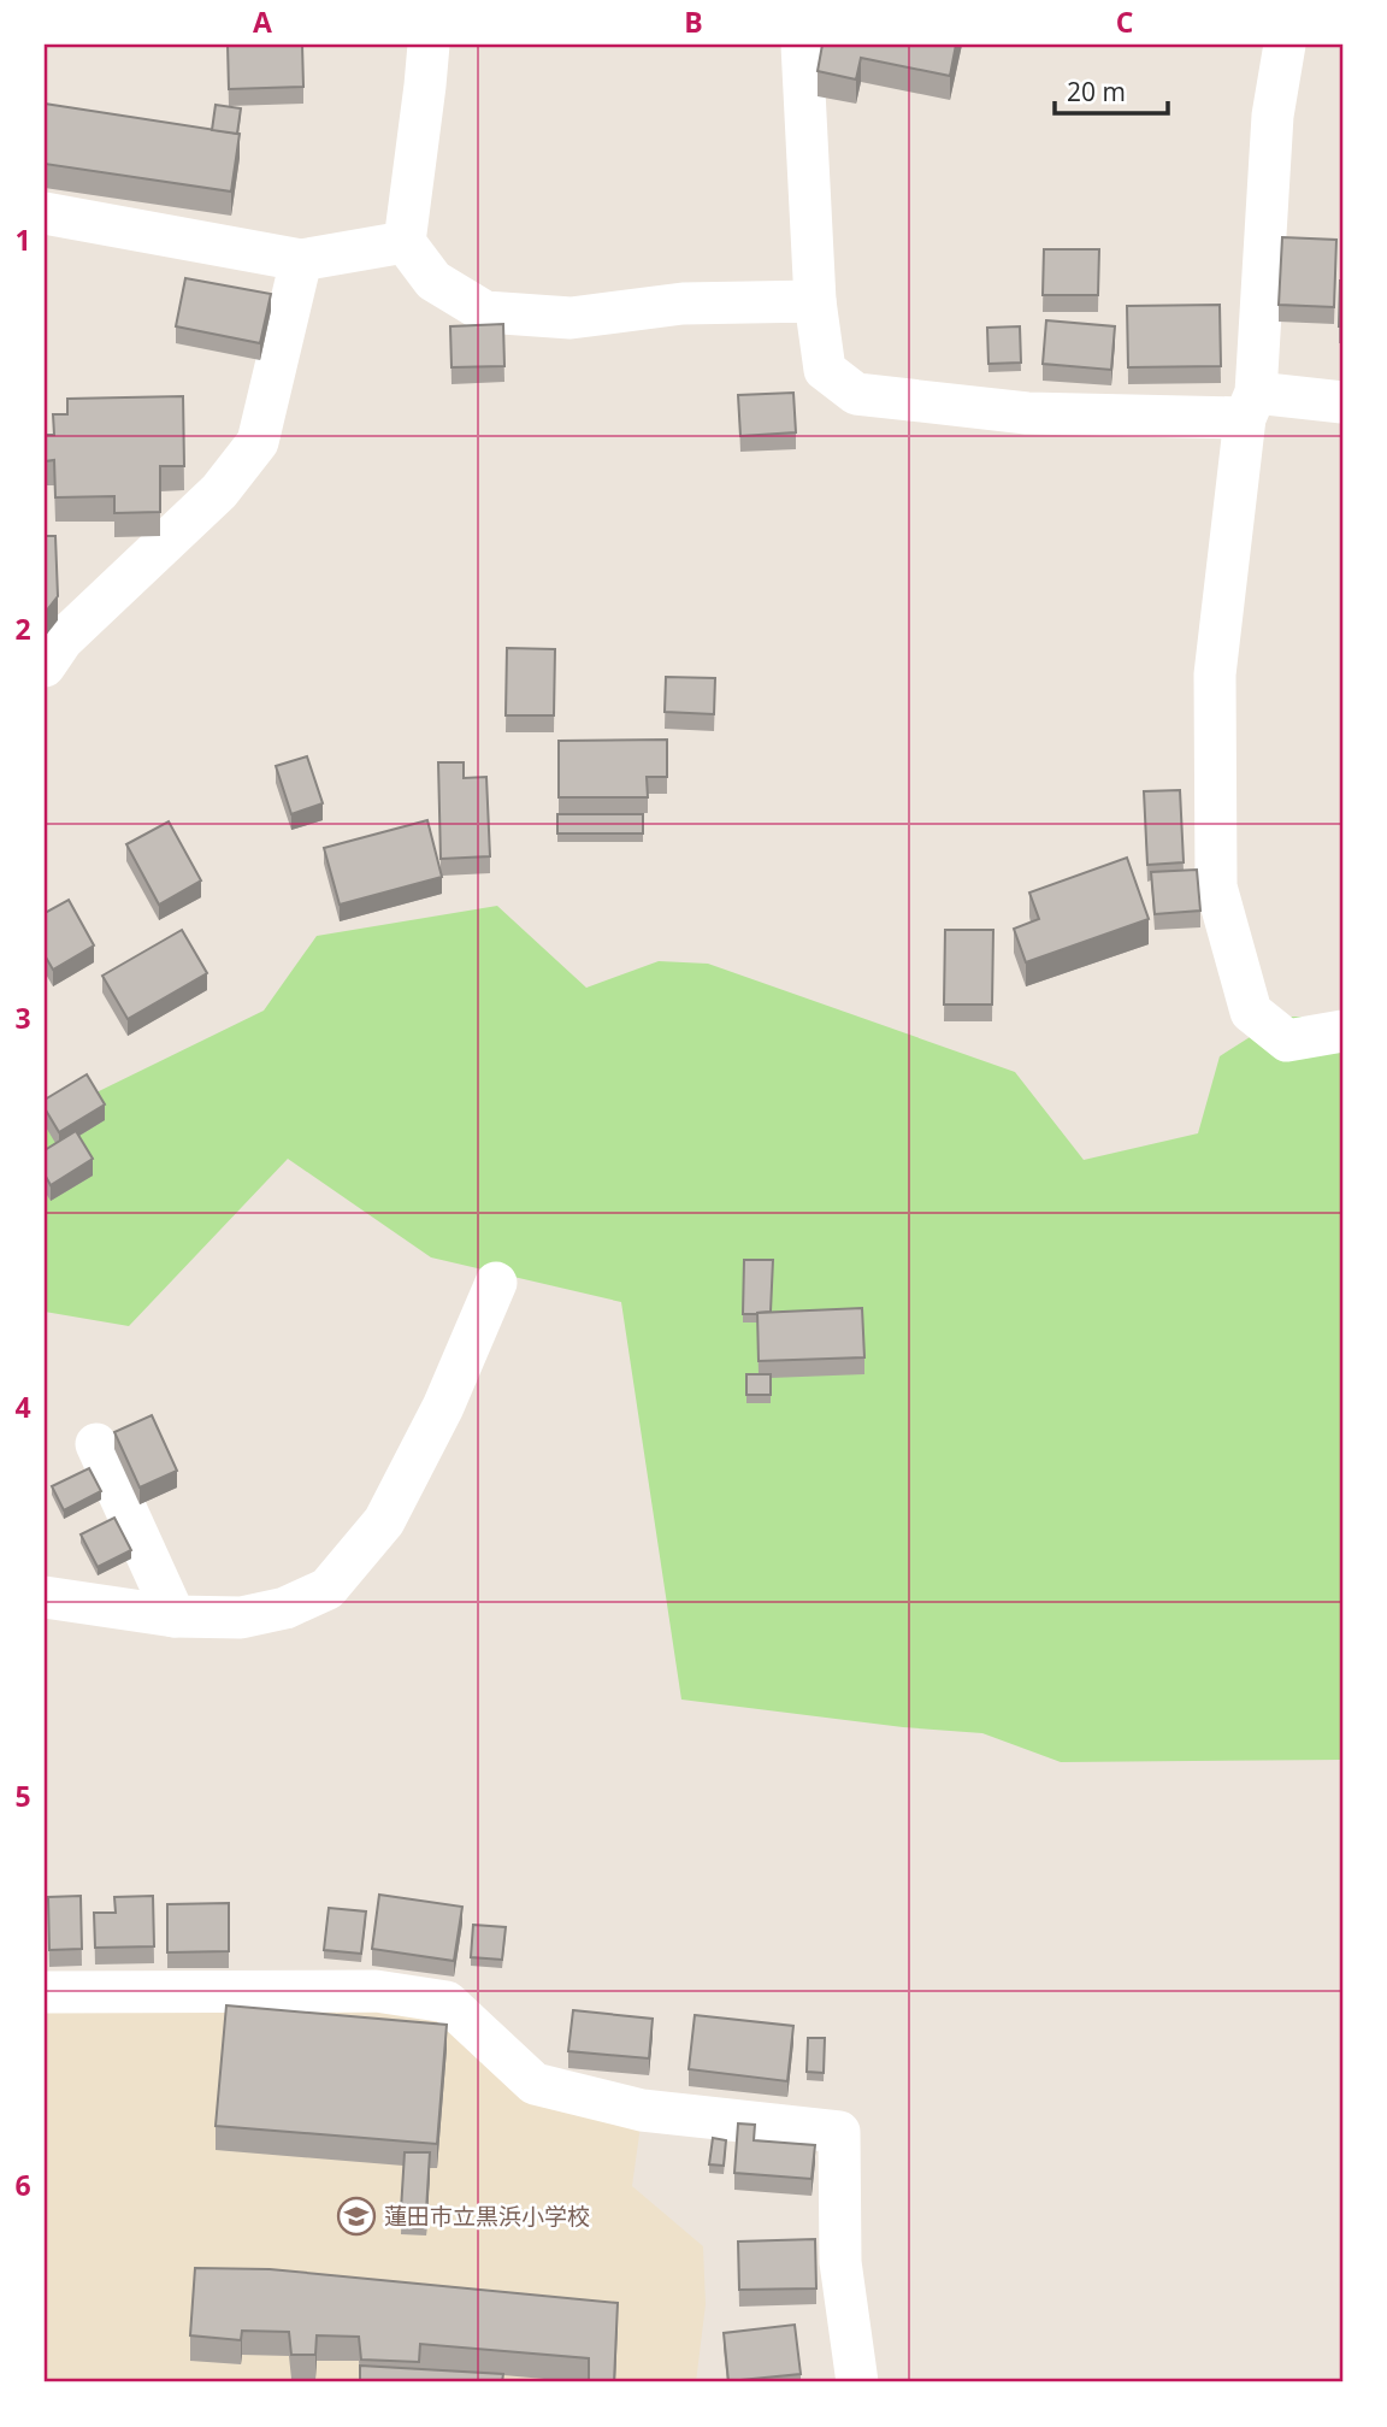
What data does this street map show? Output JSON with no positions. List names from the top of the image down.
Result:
{
  "places": {
    "school or university": ["蓮田市立黒浜小学校"]
  },
  "scale_bar": "20 m",
  "grid": {
    "columns": ["A", "B", "C"],
    "rows": [
      "1",
      "2",
      "3",
      "4",
      "5",
      "6"
    ]
  }
}
